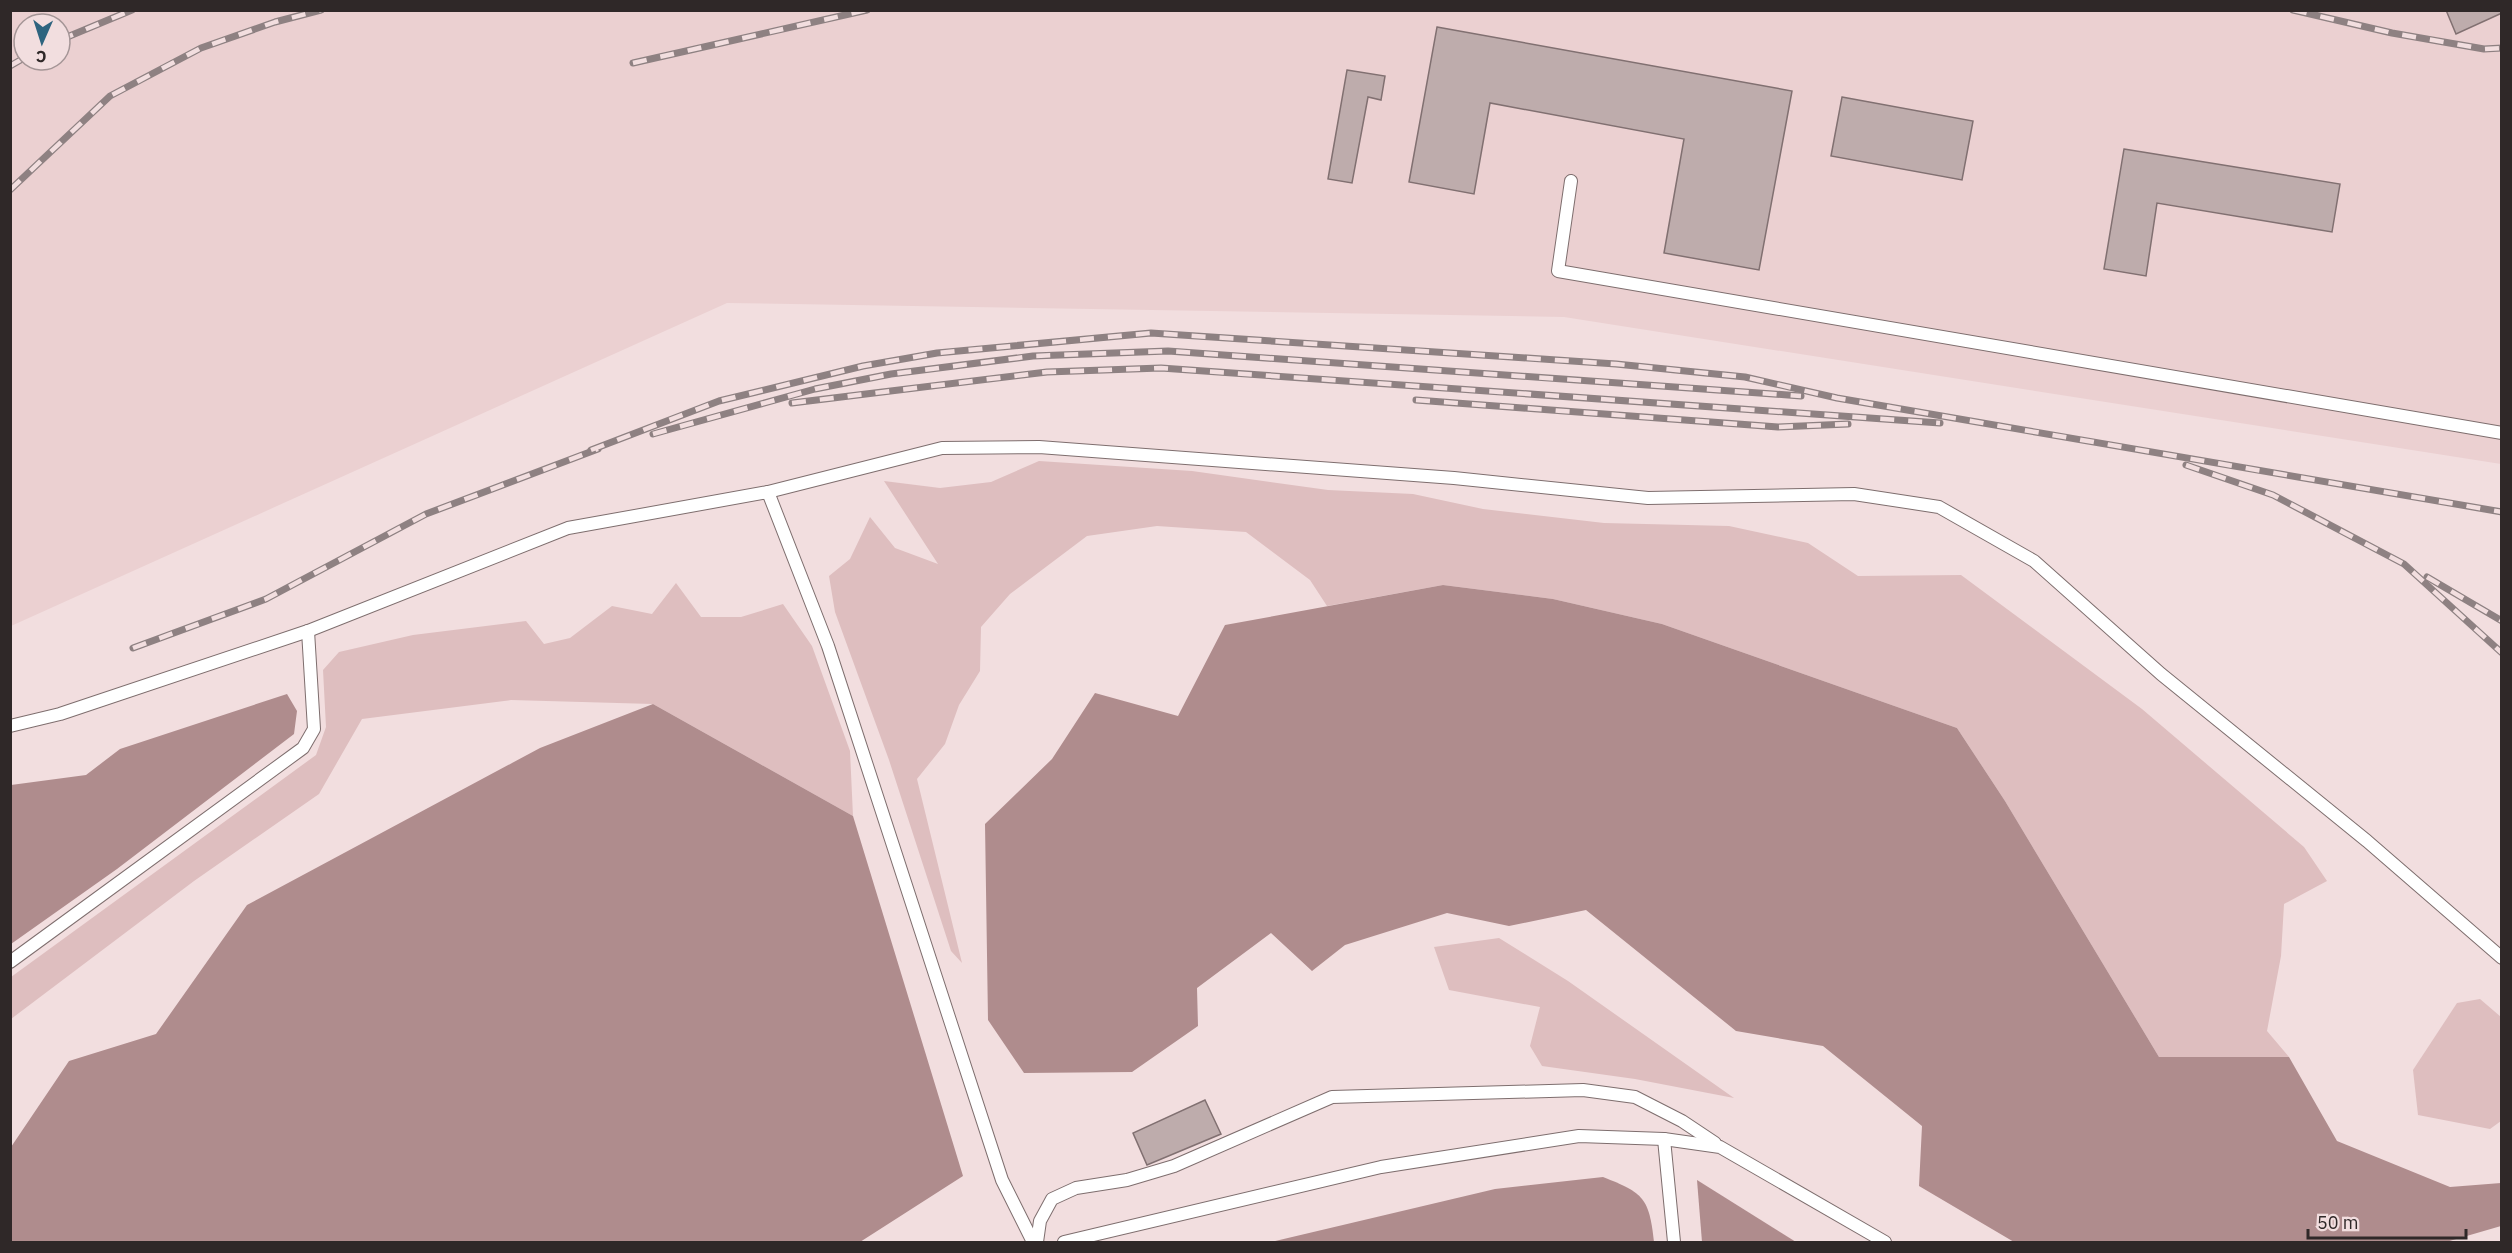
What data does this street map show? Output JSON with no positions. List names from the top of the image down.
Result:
{
  "scale_bar": "50 m",
  "north": "bottom"
}
